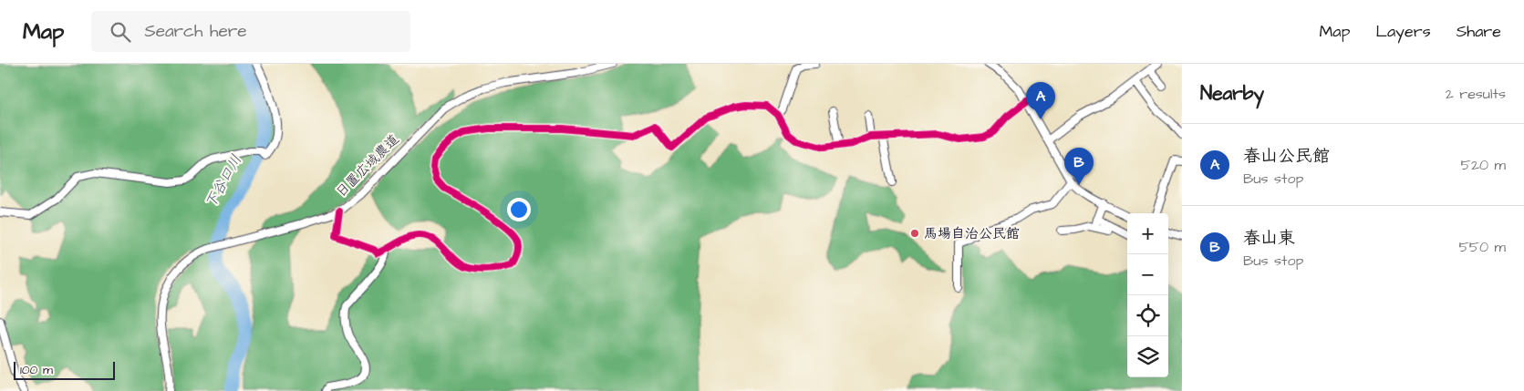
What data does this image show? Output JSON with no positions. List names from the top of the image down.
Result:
{
  "streets": {
    "street": ["日置広域農道"]
  },
  "water": ["下谷口川"],
  "places": ["馬場自治公民館"],
  "scale_bar": "100 m",
  "page": {
    "header": "Map",
    "search": "Search here",
    "nav": ["Map", "Layers", "Share"],
    "heading": ["Nearby", "2 results"],
    "pins": ["A", "B"],
    "list": [
      {
        "mark": "A",
        "name": "春山公民館",
        "note": "Bus stop",
        "value": "520 m"
      },
      {
        "mark": "B",
        "name": "春山東",
        "note": "Bus stop",
        "value": "550 m"
      }
    ],
    "map_buttons": ["+", "−"],
    "scale": "100 m"
  }
}
